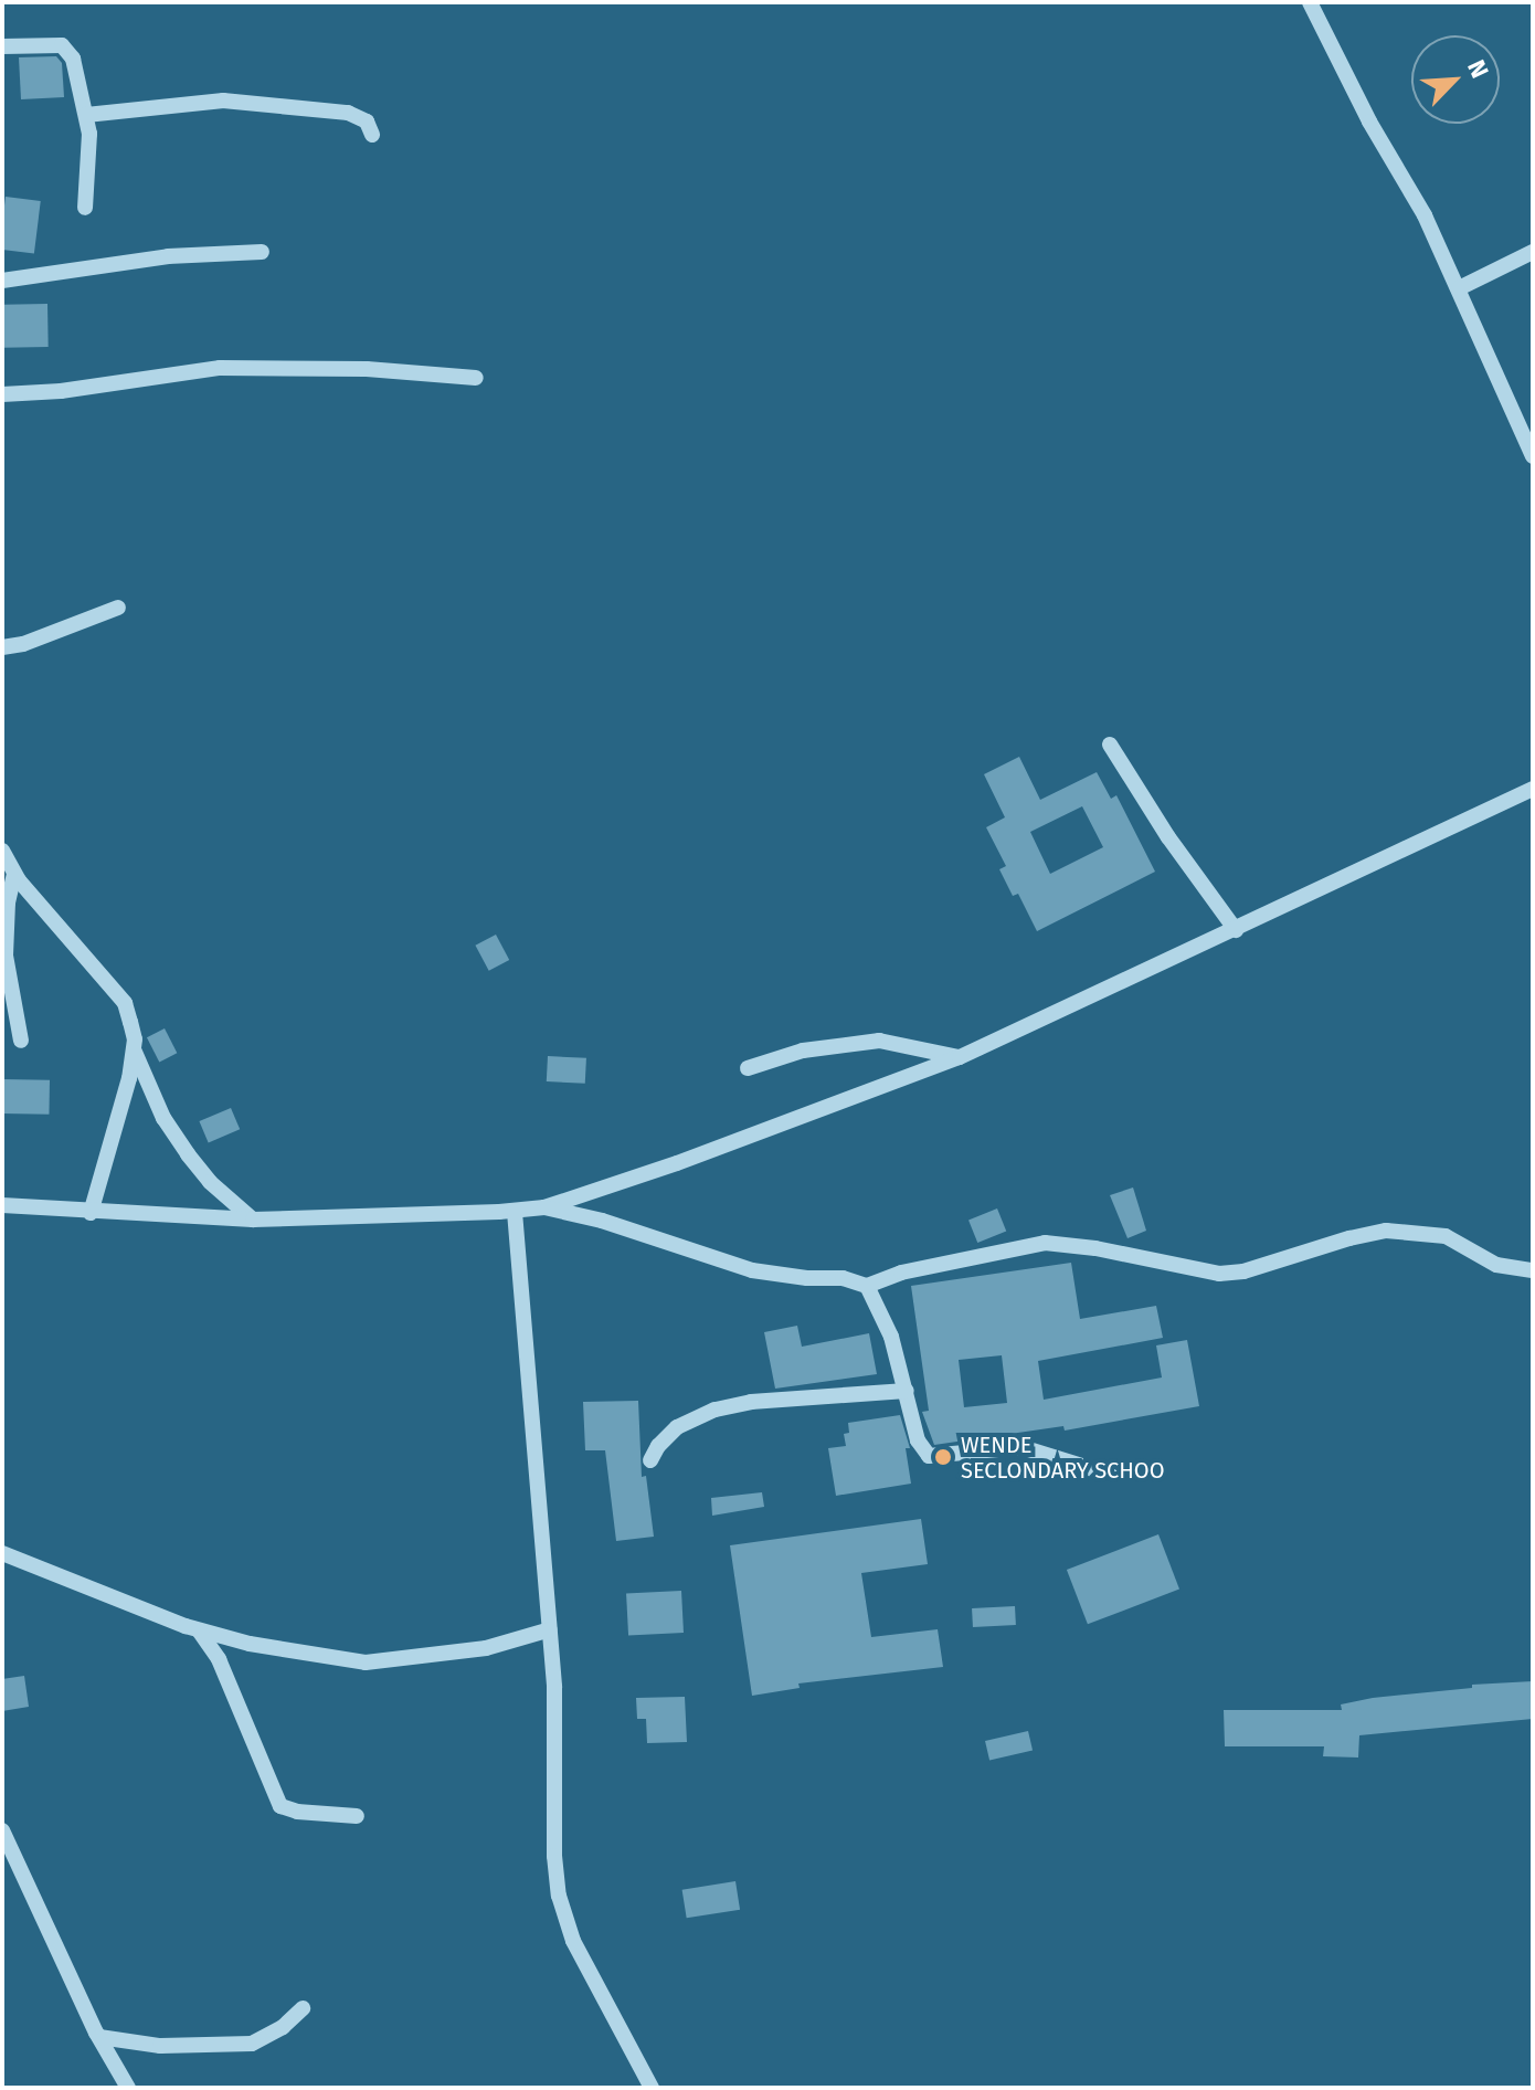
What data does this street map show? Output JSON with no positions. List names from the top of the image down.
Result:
{
  "places": ["WENDE SECLONDARY SCHOO"],
  "north": "top right"
}
